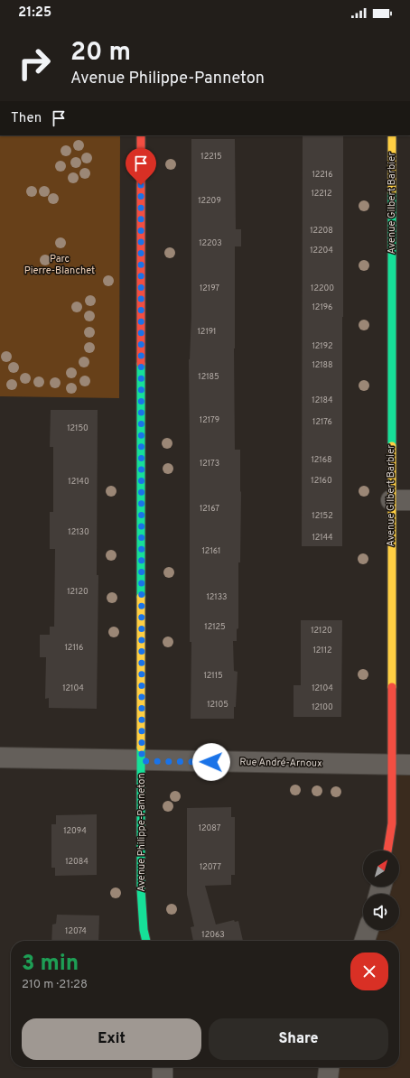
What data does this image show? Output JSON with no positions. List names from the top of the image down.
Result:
{
  "streets": {
    "street": ["Avenue Gilbert Barbier", "Rue André-Arnoux", "Avenue Philippe-Panneton"]
  },
  "crossings": [
    ["Avenue Gilbert Barbier", "Rue André-Arnoux"],
    ["Rue André-Arnoux", "Avenue Philippe-Panneton"]
  ],
  "parks": ["Parc Pierre-Blanchet"],
  "house_numbers": [
    "12215",
    "12216",
    "12212",
    "12209",
    "12208",
    "12203",
    "12204",
    "12197",
    "12200",
    "12196",
    "12191",
    "12192",
    "12188",
    "12185",
    "12184",
    "12179",
    "12176",
    "12150",
    "12168",
    "12173",
    "12160",
    "12140",
    "12167",
    "12152",
    "12130",
    "12144",
    "12161",
    "12120",
    "12133",
    "12125",
    "12120",
    "12116",
    "12112",
    "12115",
    "12104",
    "12104",
    "12105",
    "12100",
    "12087",
    "12094",
    "12084",
    "12077",
    "12074",
    "12063"
  ],
  "north": "top right",
  "page": {
    "status": "21:25",
    "turn": ["20 m", "Avenue Philippe-Panneton"],
    "then": "Then",
    "heading": ["3 min", "210 m · 21:28"],
    "buttons": ["Exit", "Share"]
  }
}
